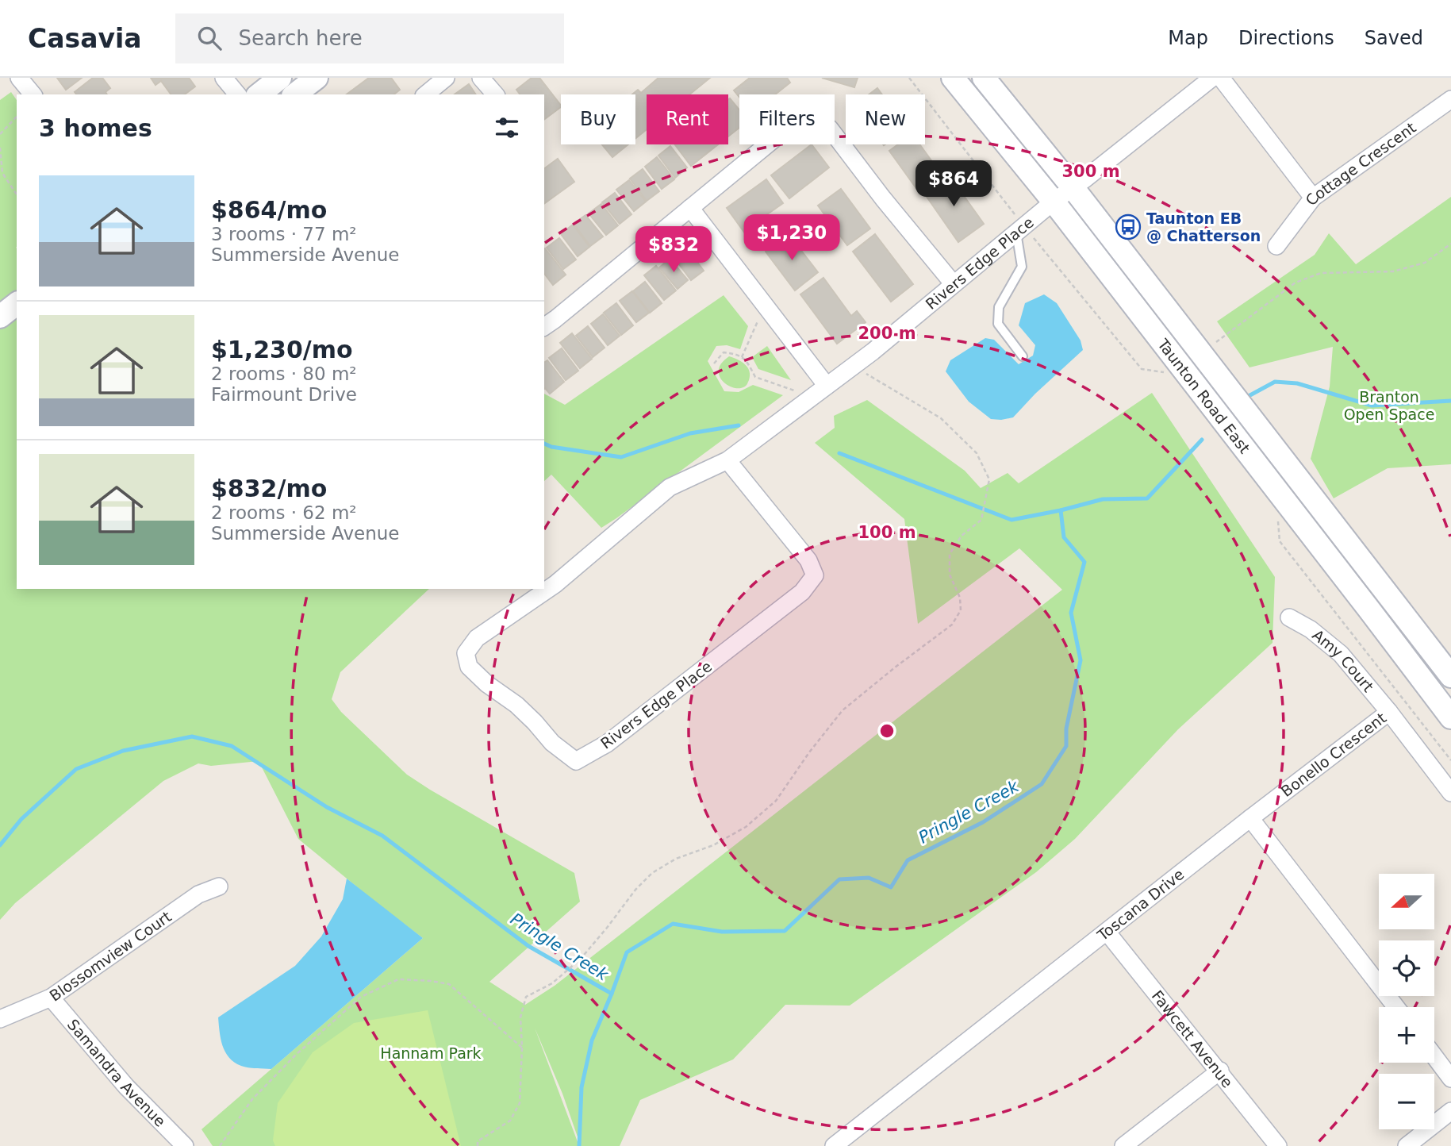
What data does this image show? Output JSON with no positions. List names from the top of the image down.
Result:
{
  "streets": {
    "main road": ["Taunton Road East"],
    "street": [
      "Cottage Crescent",
      "Rivers Edge Place",
      "Amy Court",
      "Bonello Crescent",
      "Toscana Drive",
      "Blossomview Court",
      "Fawcett Avenue",
      "Samandra Avenue"
    ]
  },
  "crossings": [
    ["Rivers Edge Place", "Taunton Road East"],
    ["Amy Court", "Bonello Crescent"],
    ["Bonello Crescent", "Toscana Drive"],
    ["Toscana Drive", "Fawcett Avenue"],
    ["Blossomview Court", "Samandra Avenue"]
  ],
  "water": ["Pringle Creek"],
  "parks": ["Branton Open Space", "Hannam Park"],
  "places": {
    "bus stop": ["Taunton EB @ Chatterson"]
  },
  "north": "left",
  "page": {
    "header": "Casavia",
    "search": "Search here",
    "nav": ["Map", "Directions", "Saved"],
    "chip": [
      "Buy",
      "Rent",
      "Filters",
      "New"
    ],
    "heading": "3 homes",
    "price": ["$864", "$1,230", "$832"],
    "list": [
      {
        "name": "$864/mo",
        "note": "3 rooms · 77 m² · Summerside Avenue"
      },
      {
        "name": "$1,230/mo",
        "note": "2 rooms · 80 m² · Fairmount Drive"
      },
      {
        "name": "$832/mo",
        "note": "2 rooms · 62 m² · Summerside Avenue"
      }
    ],
    "map_buttons": ["+", "−"]
  },
  "rings": ["300 m", "200 m", "100 m"]
}
